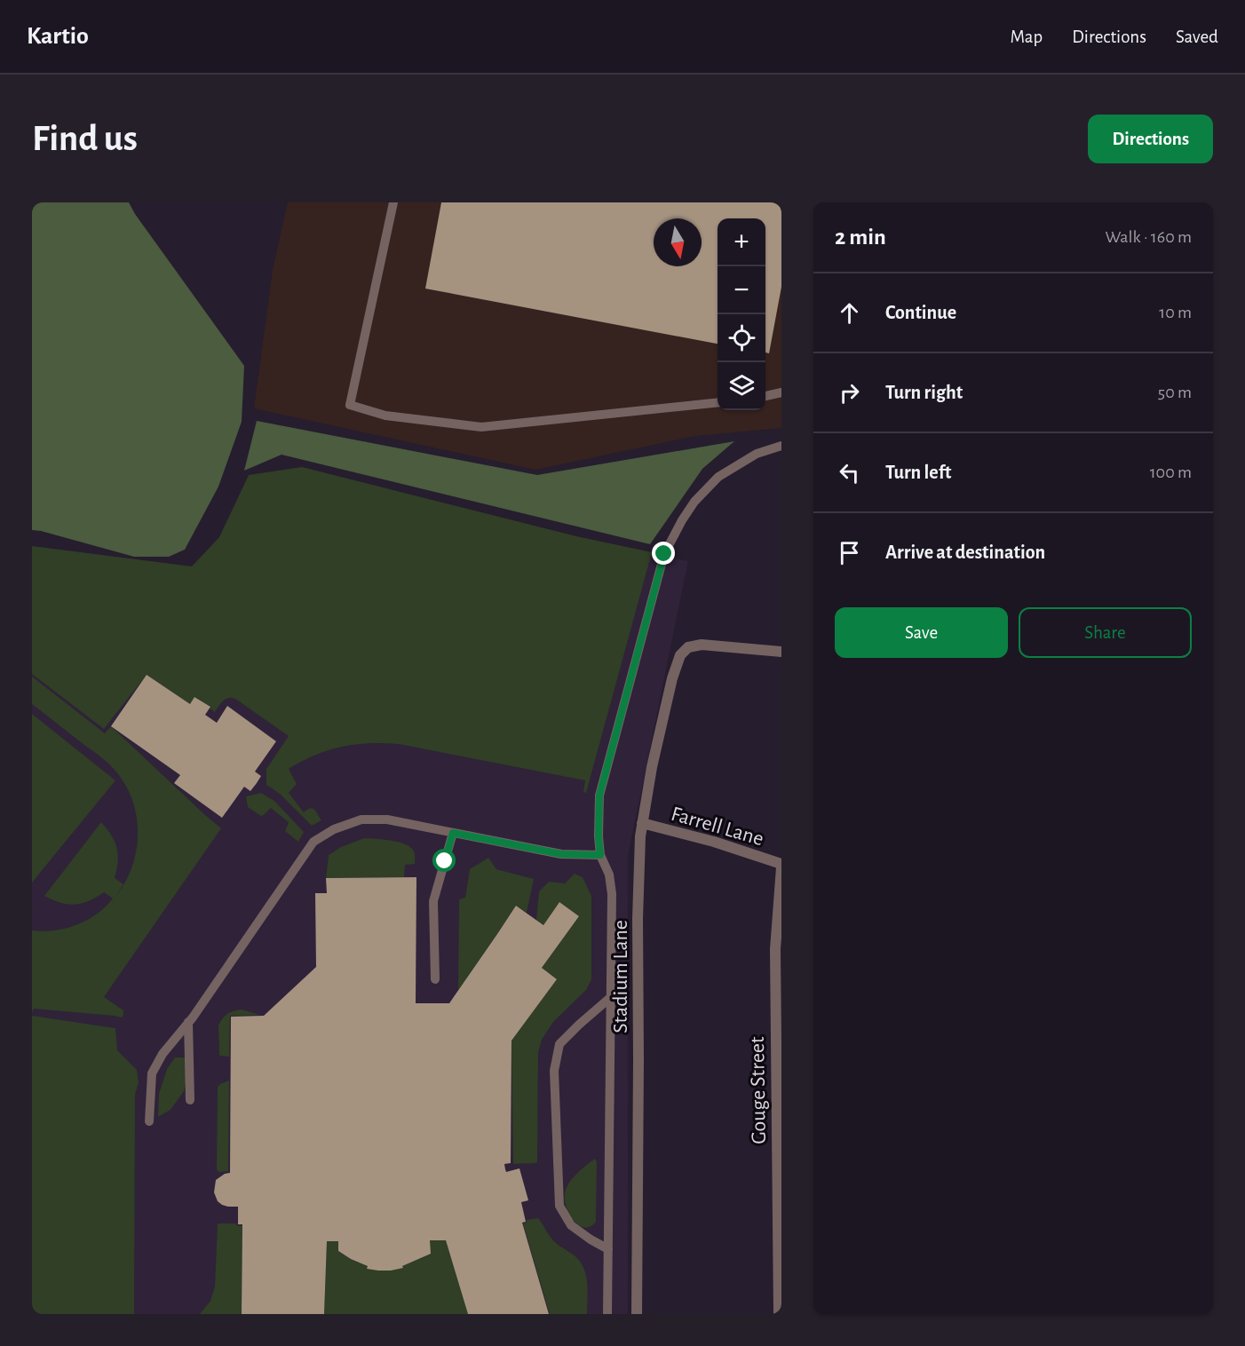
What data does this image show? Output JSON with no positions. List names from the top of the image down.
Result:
{
  "streets": {
    "street": ["Farrell Lane", "Stadium Lane", "Gouge Street"]
  },
  "crossings": [
    ["Farrell Lane", "Stadium Lane"],
    ["Farrell Lane", "Gouge Street"]
  ],
  "north": "bottom",
  "page": {
    "header": "Kartio",
    "nav": ["Map", "Directions", "Saved"],
    "buttons": [
      "Directions",
      ["Save", "Share"]
    ],
    "title": "Find us",
    "heading": ["2 min", "Walk · 160 m"],
    "map_buttons": ["+", "−"],
    "list": [
      ["Continue", "10 m"],
      ["Turn right", "50 m"],
      ["Turn left", "100 m"],
      "Arrive at destination"
    ]
  }
}
